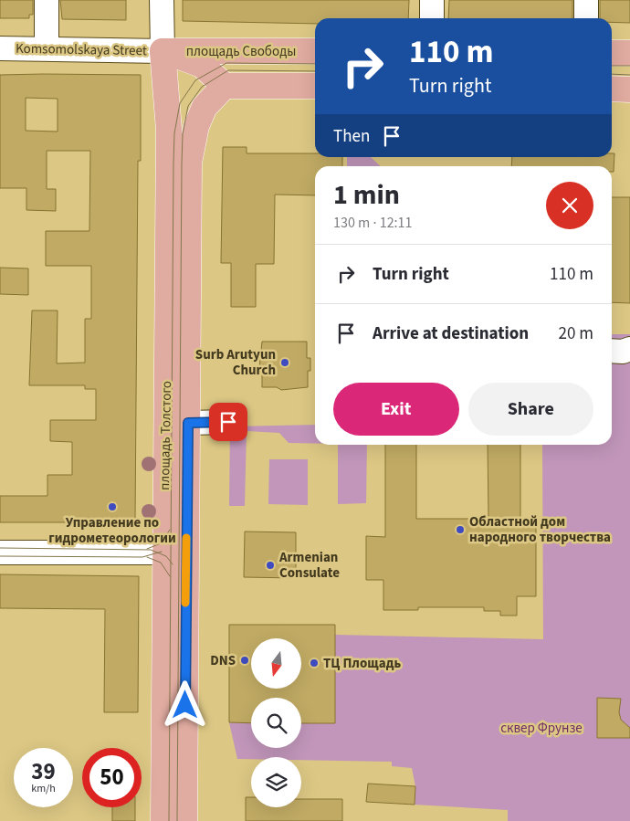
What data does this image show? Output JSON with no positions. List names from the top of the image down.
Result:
{
  "streets": {
    "main road": ["площадь Свободы", "площадь Толстого"],
    "street": ["Komsomolskaya Street"]
  },
  "crossings": [
    ["Komsomolskaya Street", "площадь Свободы"],
    ["Komsomolskaya Street", "площадь Толстого"],
    ["площадь Свободы", "площадь Толстого"]
  ],
  "parks": ["сквер Фрунзе"],
  "places": [
    "Surb Arutyun Church",
    "Управление по гидрометеорологии",
    "Областной дом народного творчества",
    "Armenian Consulate",
    "DNS",
    "ТЦ Площадь"
  ],
  "north": "bottom",
  "page": {
    "turn": ["110 m", "Turn right"],
    "then": "Then",
    "heading": ["1 min", "130 m · 12:11"],
    "list": [
      {
        "name": "Turn right",
        "value": "110 m"
      },
      {
        "name": "Arrive at destination",
        "value": "20 m"
      }
    ],
    "buttons": ["Exit", "Share"],
    "speed": "39 km/h",
    "limit": "50"
  }
}
